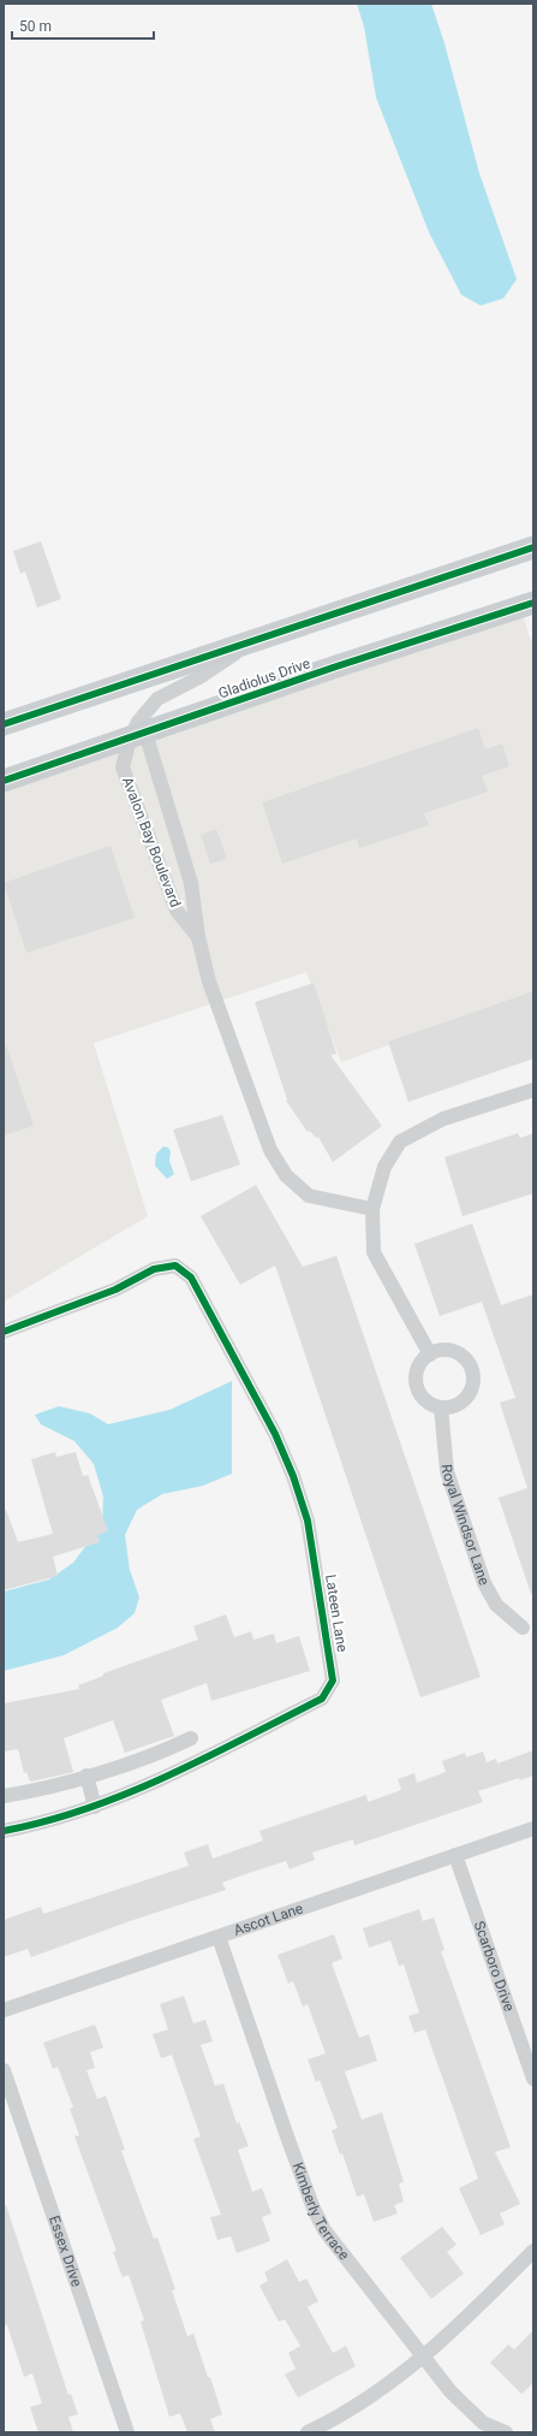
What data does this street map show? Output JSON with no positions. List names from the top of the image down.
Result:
{
  "streets": {
    "main road": ["Gladiolus Drive"],
    "street": [
      "Avalon Bay Boulevard",
      "Royal Windsor Lane",
      "Lateen Lane",
      "Ascot Lane",
      "Scarboro Drive",
      "Kimberly Terrace",
      "Essex Drive"
    ]
  },
  "crossings": [
    ["Gladiolus Drive", "Avalon Bay Boulevard"],
    ["Ascot Lane", "Scarboro Drive"],
    ["Ascot Lane", "Kimberly Terrace"]
  ],
  "scale_bar": "50 m"
}
